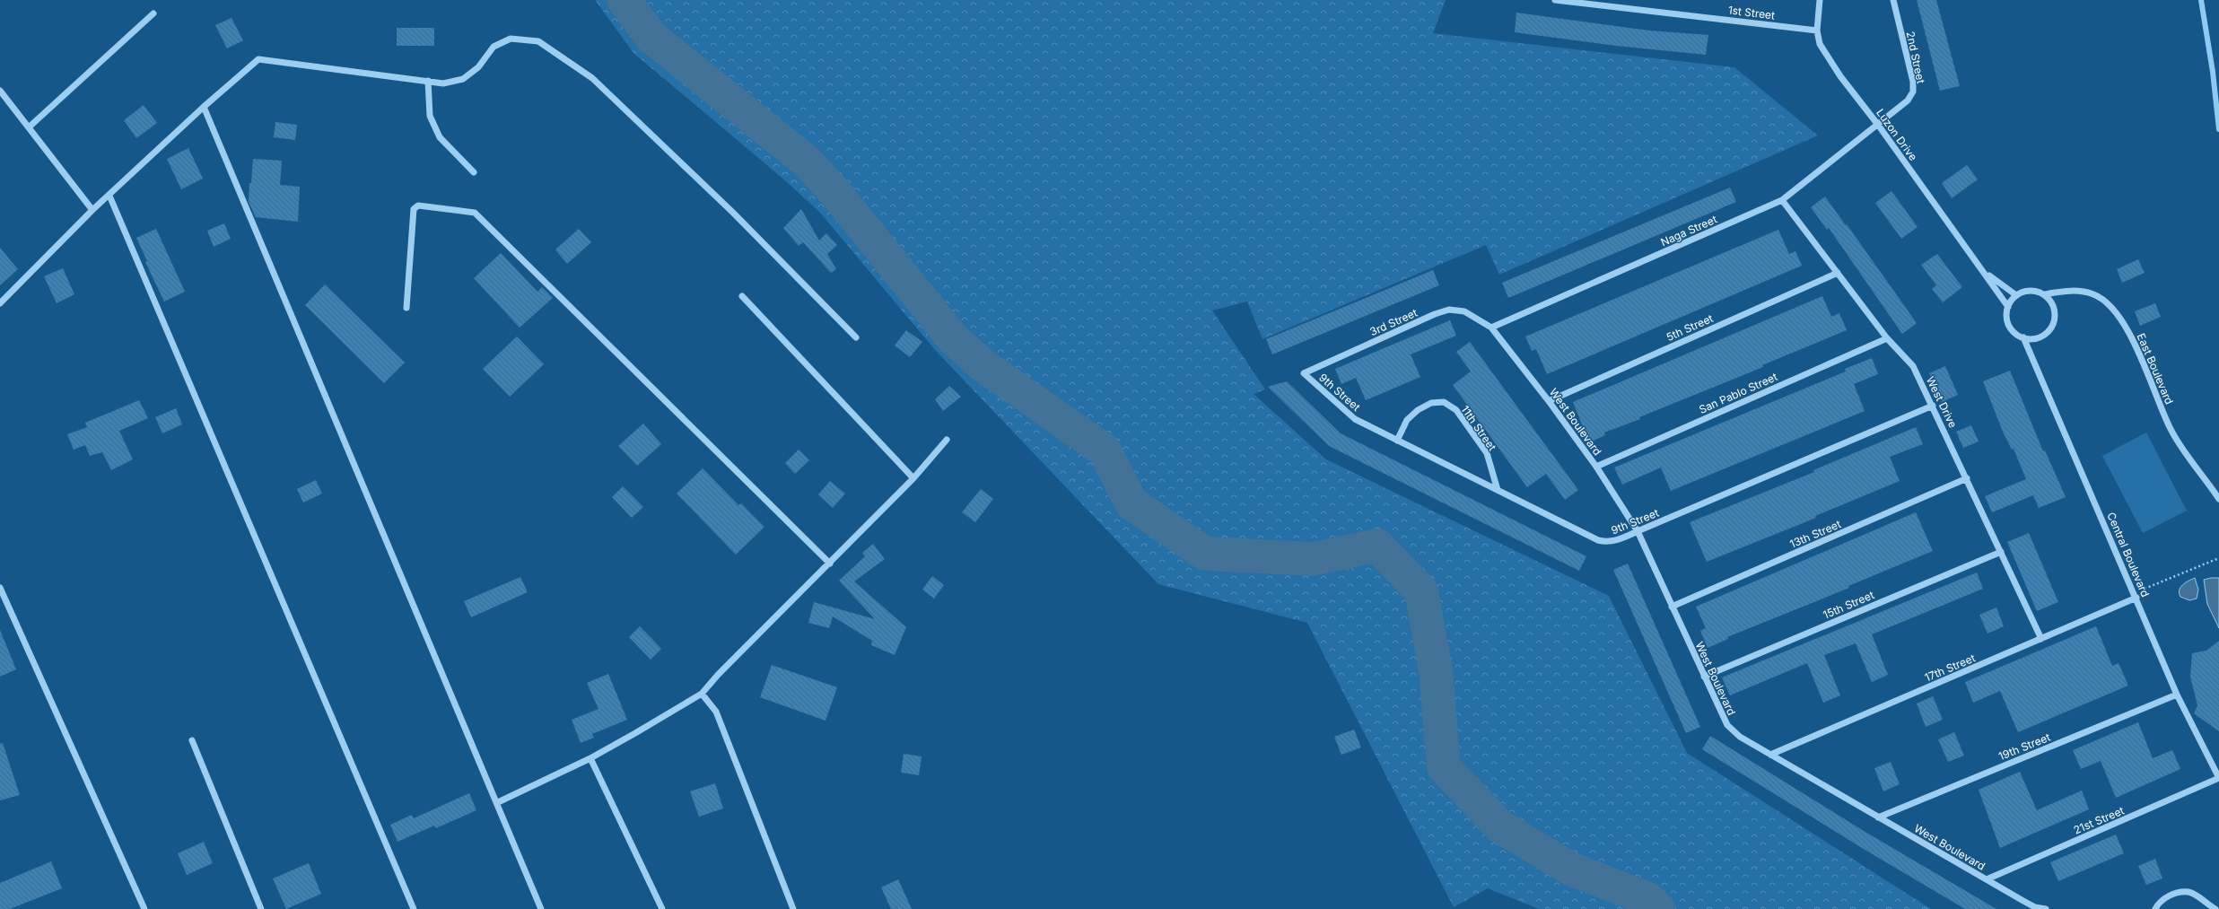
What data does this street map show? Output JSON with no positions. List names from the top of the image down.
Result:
{
  "streets": {
    "street": [
      "1st Street",
      "2nd Street",
      "Luzon Drive",
      "Naga Street",
      "3rd Street",
      "5th Street",
      "East Boulevard",
      "9th Street",
      "San Pablo Street",
      "West Drive",
      "West Boulevard",
      "11th Street",
      "13th Street",
      "Central Boulevard",
      "15th Street",
      "17th Street",
      "19th Street",
      "21st Street"
    ]
  },
  "crossings": [
    ["1st Street", "Luzon Drive"],
    ["2nd Street", "Luzon Drive"],
    ["2nd Street", "Naga Street"],
    ["Luzon Drive", "Naga Street"],
    ["Luzon Drive", "East Boulevard"],
    ["Luzon Drive", "Central Boulevard"],
    ["Naga Street", "3rd Street"],
    ["Naga Street", "West Drive"],
    ["Naga Street", "West Boulevard"],
    ["3rd Street", "9th Street"],
    ["3rd Street", "West Boulevard"],
    ["5th Street", "West Drive"],
    ["5th Street", "West Boulevard"],
    ["East Boulevard", "Central Boulevard"],
    ["9th Street", "West Drive"],
    ["9th Street", "West Boulevard"],
    ["9th Street", "11th Street"],
    ["San Pablo Street", "West Drive"],
    ["San Pablo Street", "West Boulevard"],
    ["West Drive", "13th Street"],
    ["West Drive", "15th Street"],
    ["West Drive", "17th Street"],
    ["West Boulevard", "13th Street"],
    ["West Boulevard", "15th Street"],
    ["West Boulevard", "17th Street"],
    ["West Boulevard", "19th Street"],
    ["West Boulevard", "21st Street"],
    ["Central Boulevard", "17th Street"],
    ["Central Boulevard", "19th Street"],
    ["Central Boulevard", "21st Street"]
  ]
}
